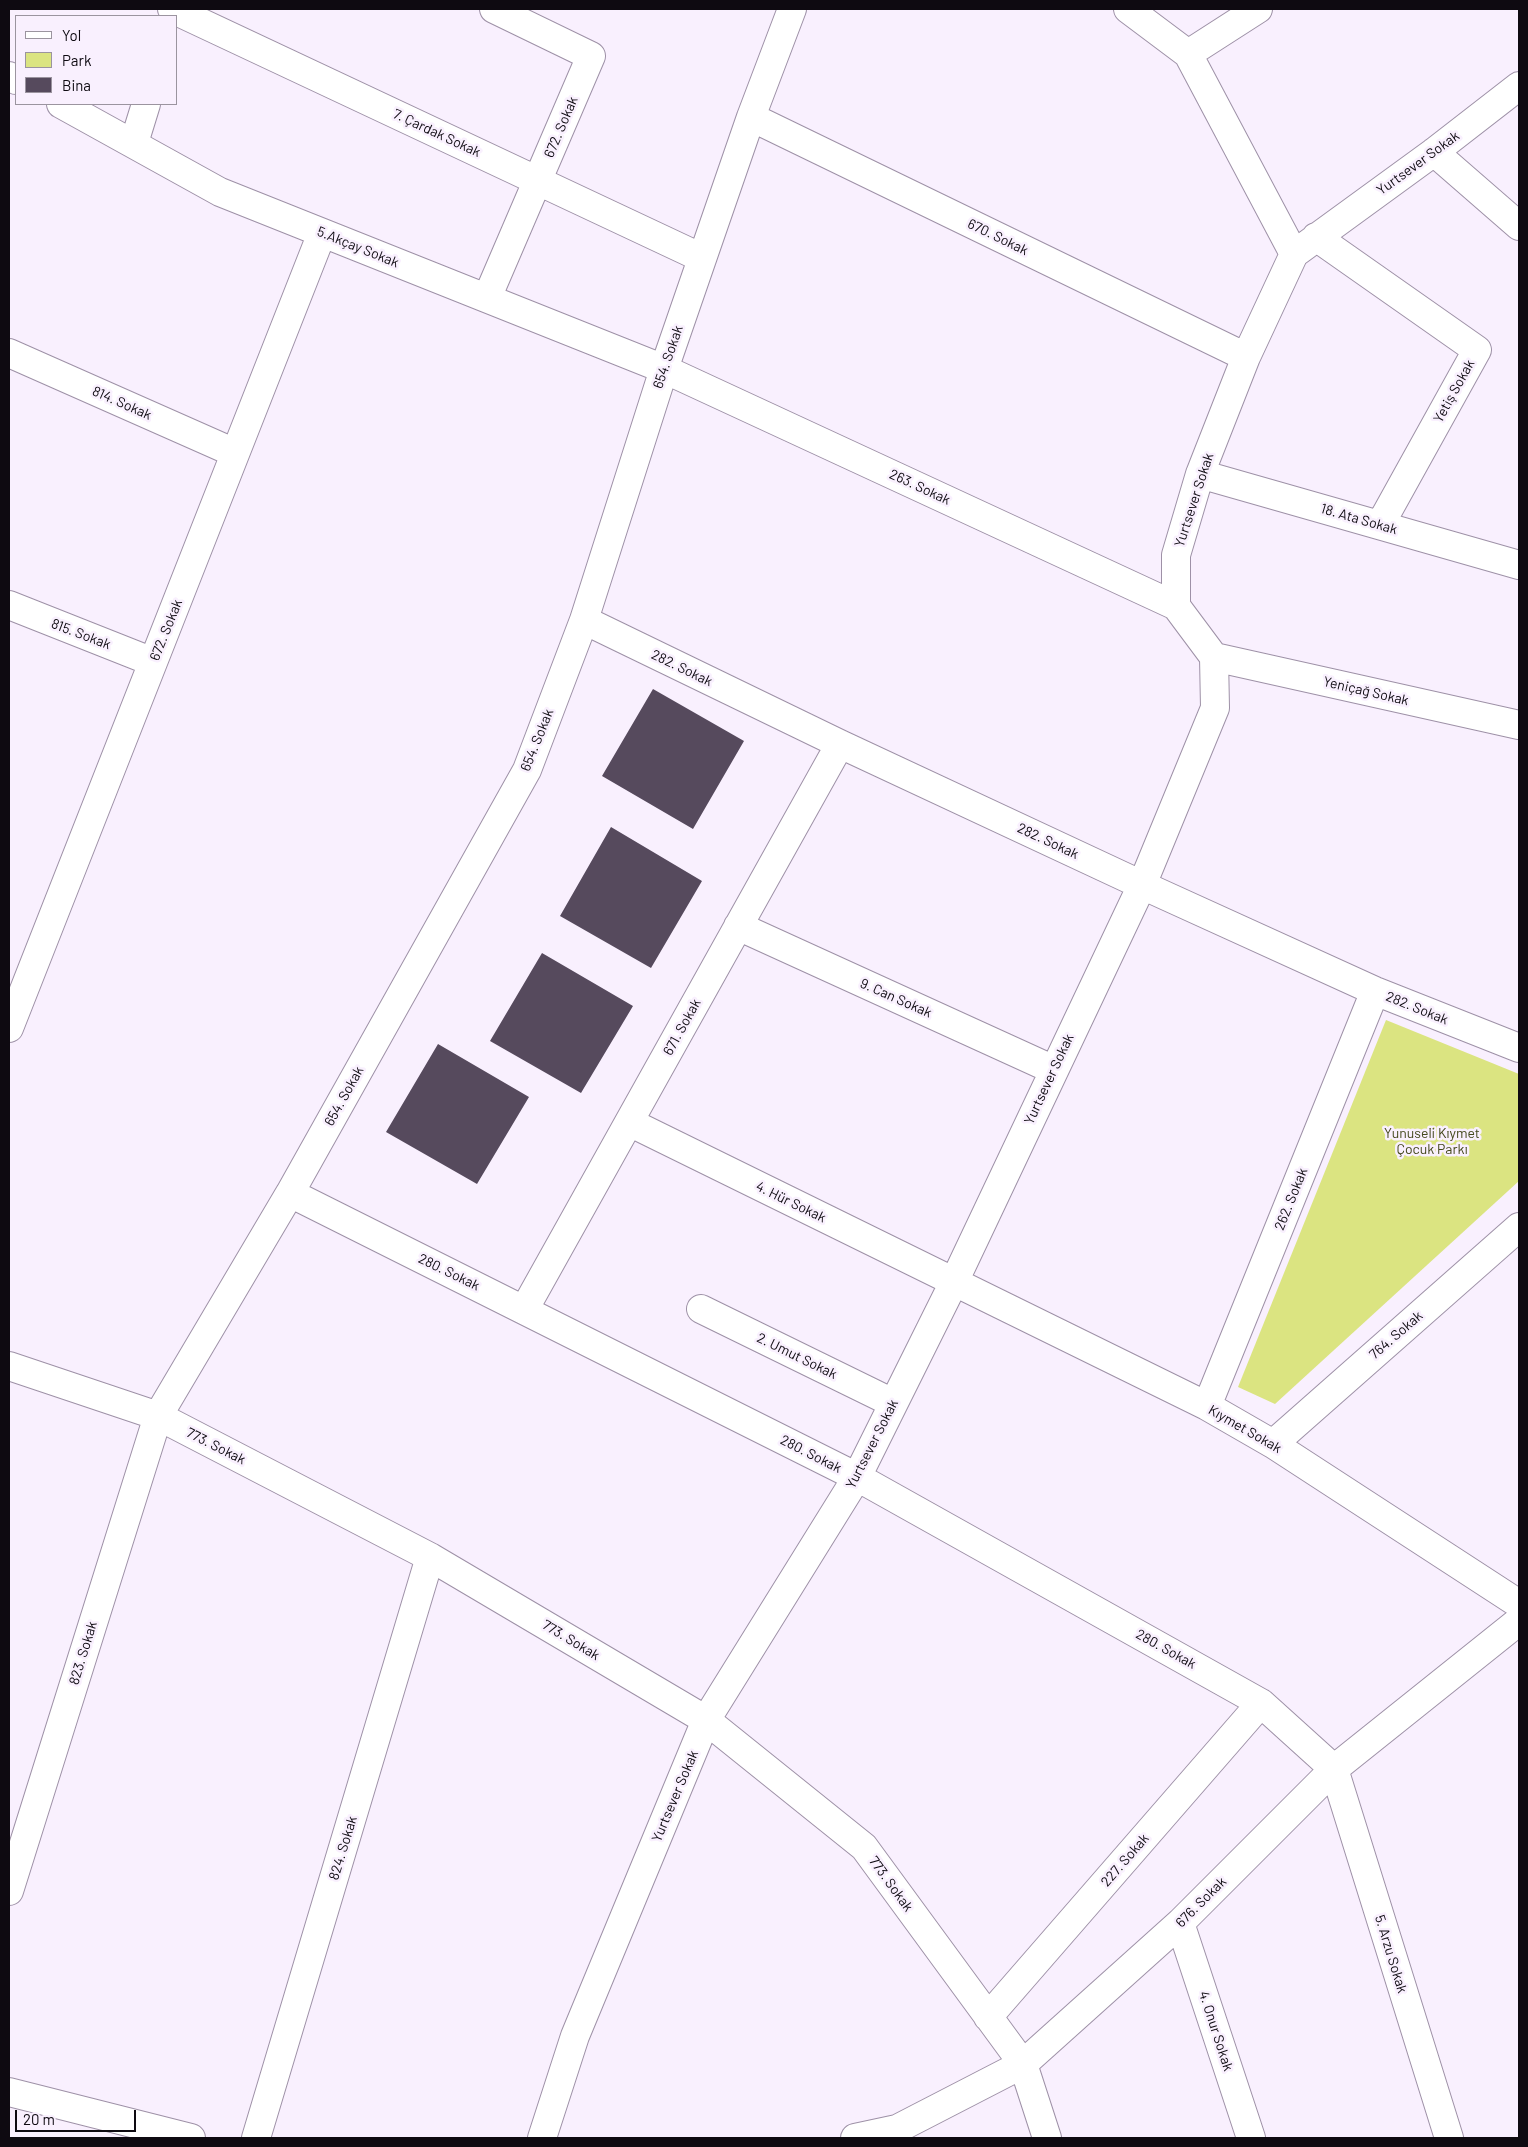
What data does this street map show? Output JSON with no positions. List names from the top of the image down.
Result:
{
  "streets": {
    "street": [
      "672. Sokak",
      "7. Çardak Sokak",
      "Yurtsever Sokak",
      "670. Sokak",
      "5.Akçay Sokak",
      "654. Sokak",
      "Yetiş Sokak",
      "814. Sokak",
      "263. Sokak",
      "18. Ata Sokak",
      "815. Sokak",
      "282. Sokak",
      "Yeniçağ Sokak",
      "9. Can Sokak",
      "671. Sokak",
      "262. Sokak",
      "4. Hür Sokak",
      "280. Sokak",
      "764. Sokak",
      "2. Umut Sokak",
      "Kıymet Sokak",
      "773. Sokak",
      "823. Sokak",
      "824. Sokak",
      "227. Sokak",
      "676. Sokak",
      "5. Arzu Sokak",
      "4. Onur Sokak"
    ]
  },
  "crossings": [
    ["672. Sokak", "7. Çardak Sokak"],
    ["672. Sokak", "5.Akçay Sokak"],
    ["672. Sokak", "814. Sokak"],
    ["672. Sokak", "815. Sokak"],
    ["7. Çardak Sokak", "654. Sokak"],
    ["Yurtsever Sokak", "670. Sokak"],
    ["Yurtsever Sokak", "Yetiş Sokak"],
    ["Yurtsever Sokak", "263. Sokak"],
    ["Yurtsever Sokak", "18. Ata Sokak"],
    ["Yurtsever Sokak", "282. Sokak"],
    ["Yurtsever Sokak", "Yeniçağ Sokak"],
    ["Yurtsever Sokak", "9. Can Sokak"],
    ["Yurtsever Sokak", "4. Hür Sokak"],
    ["Yurtsever Sokak", "280. Sokak"],
    ["Yurtsever Sokak", "2. Umut Sokak"],
    ["Yurtsever Sokak", "Kıymet Sokak"],
    ["Yurtsever Sokak", "773. Sokak"],
    ["670. Sokak", "654. Sokak"],
    ["5.Akçay Sokak", "654. Sokak"],
    ["5.Akçay Sokak", "263. Sokak"],
    ["654. Sokak", "263. Sokak"],
    ["654. Sokak", "282. Sokak"],
    ["654. Sokak", "280. Sokak"],
    ["654. Sokak", "773. Sokak"],
    ["654. Sokak", "823. Sokak"],
    ["Yetiş Sokak", "18. Ata Sokak"],
    ["282. Sokak", "671. Sokak"],
    ["282. Sokak", "262. Sokak"],
    ["9. Can Sokak", "671. Sokak"],
    ["671. Sokak", "4. Hür Sokak"],
    ["671. Sokak", "280. Sokak"],
    ["262. Sokak", "Kıymet Sokak"],
    ["4. Hür Sokak", "Kıymet Sokak"],
    ["280. Sokak", "227. Sokak"],
    ["280. Sokak", "676. Sokak"],
    ["280. Sokak", "5. Arzu Sokak"],
    ["764. Sokak", "Kıymet Sokak"],
    ["773. Sokak", "823. Sokak"],
    ["773. Sokak", "824. Sokak"],
    ["773. Sokak", "227. Sokak"],
    ["773. Sokak", "676. Sokak"],
    ["676. Sokak", "5. Arzu Sokak"],
    ["676. Sokak", "4. Onur Sokak"]
  ],
  "parks": ["Yunuseli Kıymet Çocuk Parkı"],
  "legend": ["Yol", "Park", "Bina"],
  "scale_bar": "20 m"
}
